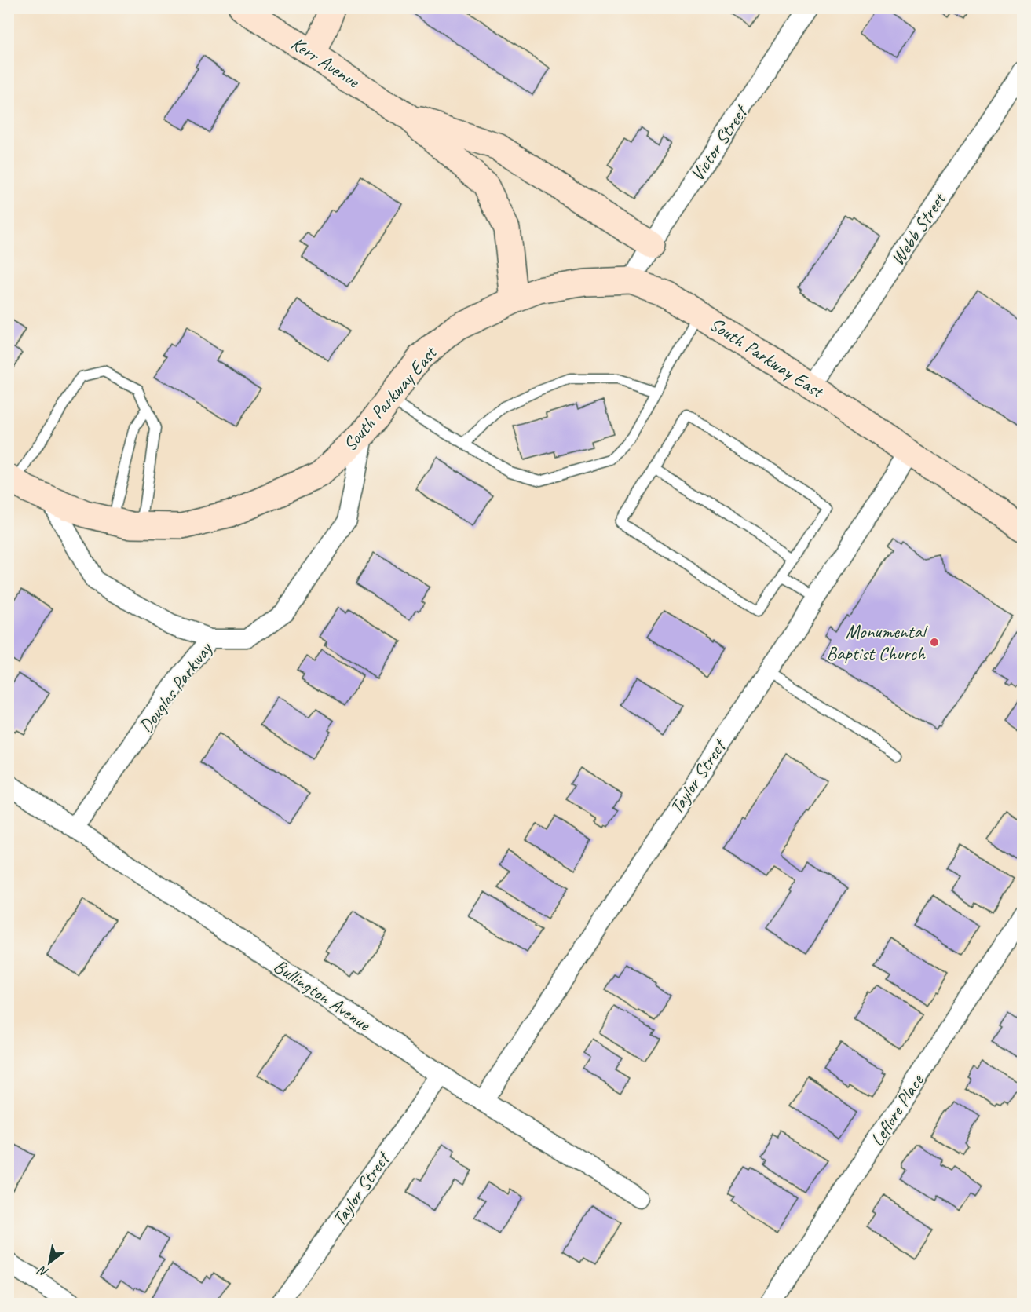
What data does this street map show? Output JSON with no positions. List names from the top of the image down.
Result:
{
  "streets": {
    "main road": ["Kerr Avenue", "South Parkway East"],
    "street": [
      "Victor Street",
      "Webb Street",
      "Douglas Parkway",
      "Taylor Street",
      "Bullington Avenue",
      "Leflore Place"
    ]
  },
  "crossings": [
    ["Victor Street", "South Parkway East"],
    ["Webb Street", "South Parkway East"],
    ["South Parkway East", "Douglas Parkway"],
    ["South Parkway East", "Taylor Street"],
    ["Douglas Parkway", "Bullington Avenue"],
    ["Taylor Street", "Bullington Avenue"]
  ],
  "places": ["Monumental Baptist Church"],
  "north": "bottom left"
}
